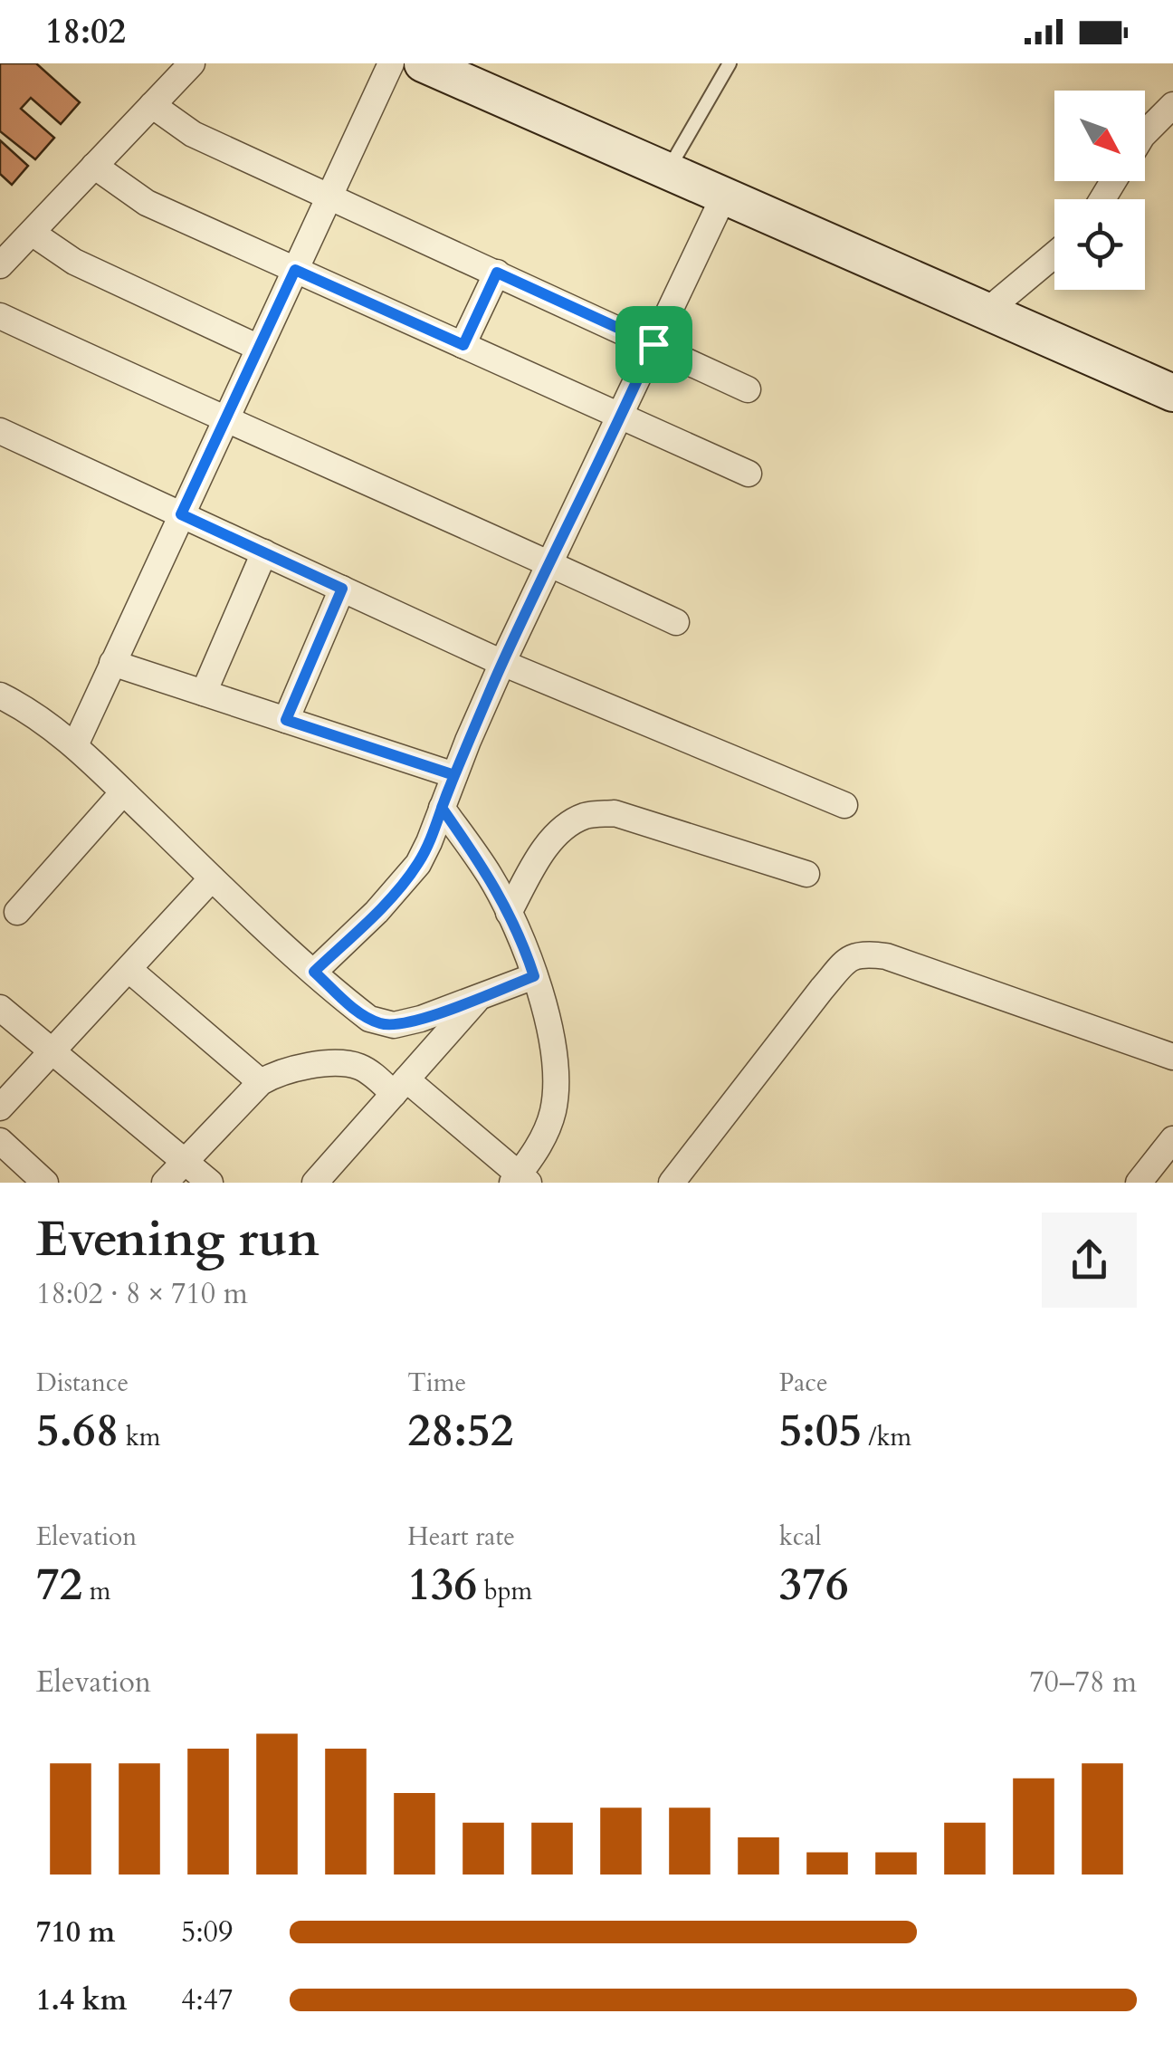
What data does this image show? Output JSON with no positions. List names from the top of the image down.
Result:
{
  "north": "bottom right",
  "page": {
    "status": "18:02",
    "heading": ["Evening run", "18:02 · 8 × 710 m"],
    "stats": [
      ["Distance", "5.68 km"],
      ["Time", "28:52"],
      ["Pace", "5:05 /km"],
      ["Elevation", "72 m"],
      ["Heart rate", "136 bpm"],
      ["kcal", "376"]
    ],
    "chart": ["Elevation", "70–78 m"],
    "list": [
      {
        "name": "710 m",
        "note": "5:09"
      },
      {
        "name": "1.4 km",
        "note": "4:47"
      }
    ]
  }
}
